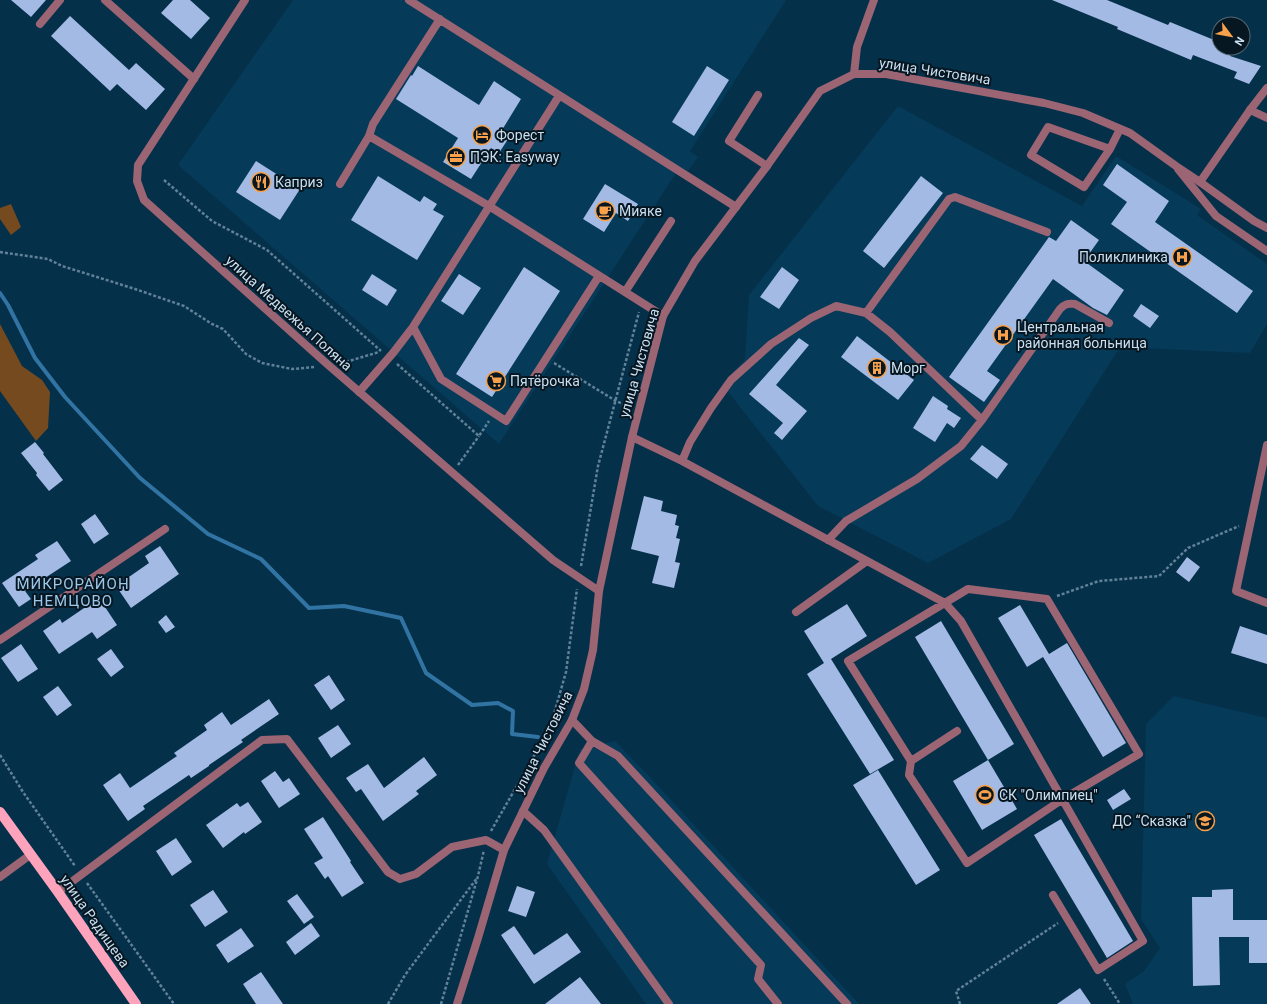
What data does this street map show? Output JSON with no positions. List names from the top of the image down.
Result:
{
  "streets": {
    "main road": ["улица Радищева"],
    "street": ["улица Чистовича", "улица Медвежья Поляна"]
  },
  "crossings": [
    ["улица Чистовича", "улица Медвежья Поляна"]
  ],
  "districts": ["МИКРОРАЙОН НЕМЦОВО"],
  "places": {
    "hotel": ["Форест"],
    "office": ["ПЭК: Easyway"],
    "restaurant": ["Каприз"],
    "cafe": ["Мияке"],
    "hospital": ["Поликлиника", "Центральная районная больница"],
    "building": ["Морг"],
    "supermarket": ["Пятёрочка"],
    "sports": ["СК \"Олимпиец\""],
    "school or university": ["ДС “Сказка\""]
  },
  "north": "bottom right"
}
